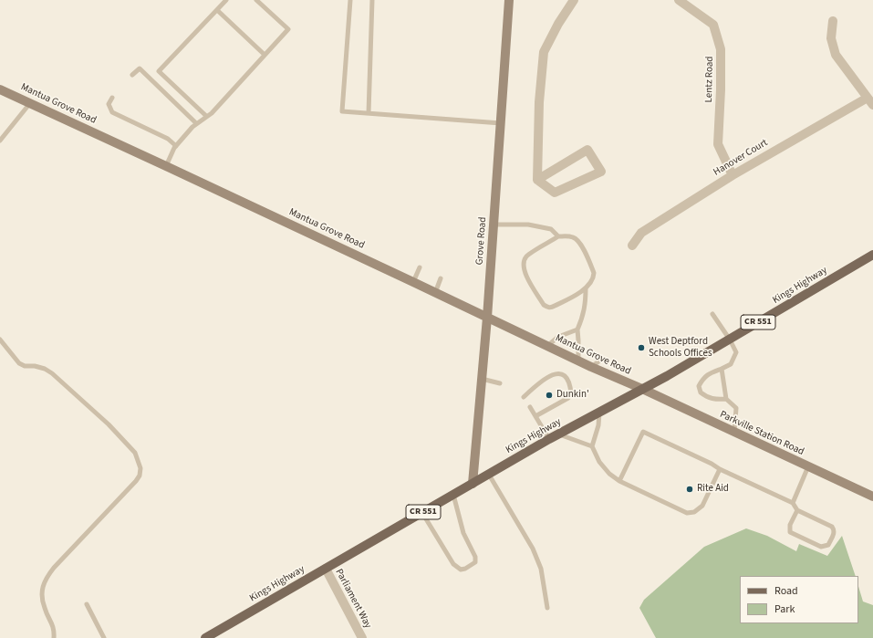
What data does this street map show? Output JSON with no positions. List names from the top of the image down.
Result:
{
  "streets": {
    "main road": [
      "Mantua Grove Road",
      "Grove Road",
      "Kings Highway",
      "CR 551",
      "Parkville Station Road"
    ],
    "street": ["Lentz Road", "Hanover Court", "Parliament Way"]
  },
  "crossings": [
    ["Lentz Road", "Hanover Court"],
    ["Mantua Grove Road", "Grove Road"],
    ["Mantua Grove Road", "Kings Highway"],
    ["Mantua Grove Road", "Parkville Station Road"],
    ["Grove Road", "Kings Highway"],
    ["Kings Highway", "Parkville Station Road"],
    ["Kings Highway", "Parliament Way"]
  ],
  "places": ["West Deptford Schools Offices", "Dunkin'", "Rite Aid"],
  "legend": ["Road", "Park"]
}
